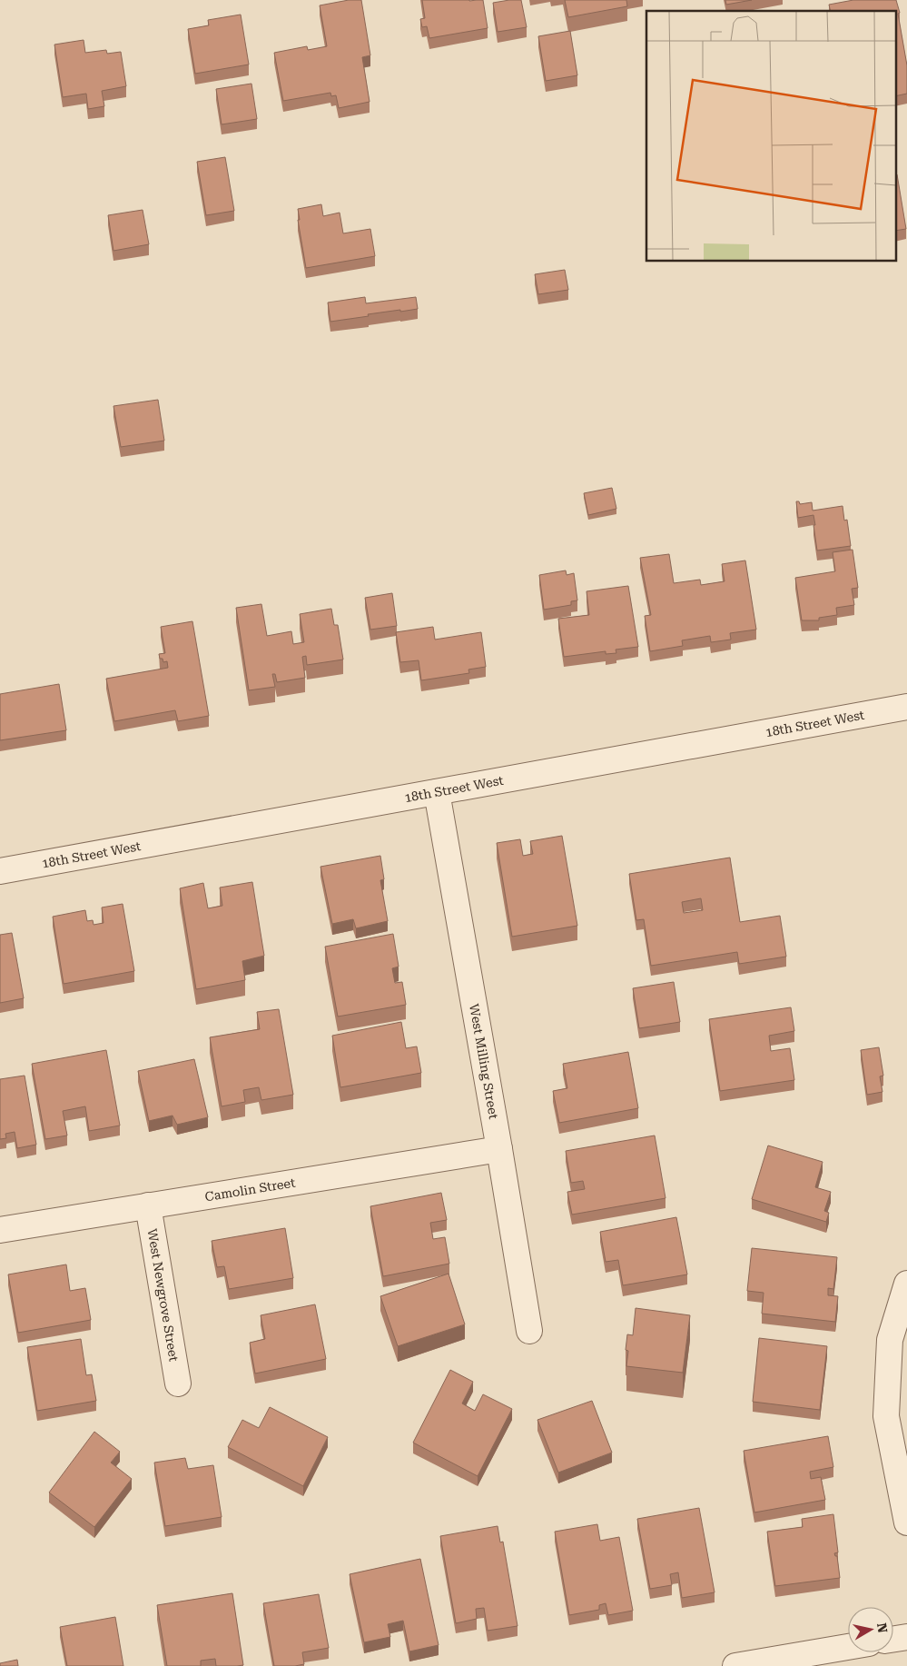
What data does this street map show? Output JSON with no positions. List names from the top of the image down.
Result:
{
  "streets": {
    "street": [
      "18th Street West",
      "West Milling Street",
      "Camolin Street",
      "West Newgrove Street"
    ]
  },
  "crossings": [
    ["18th Street West", "West Milling Street"],
    ["West Milling Street", "Camolin Street"],
    ["Camolin Street", "West Newgrove Street"]
  ],
  "north": "right"
}
